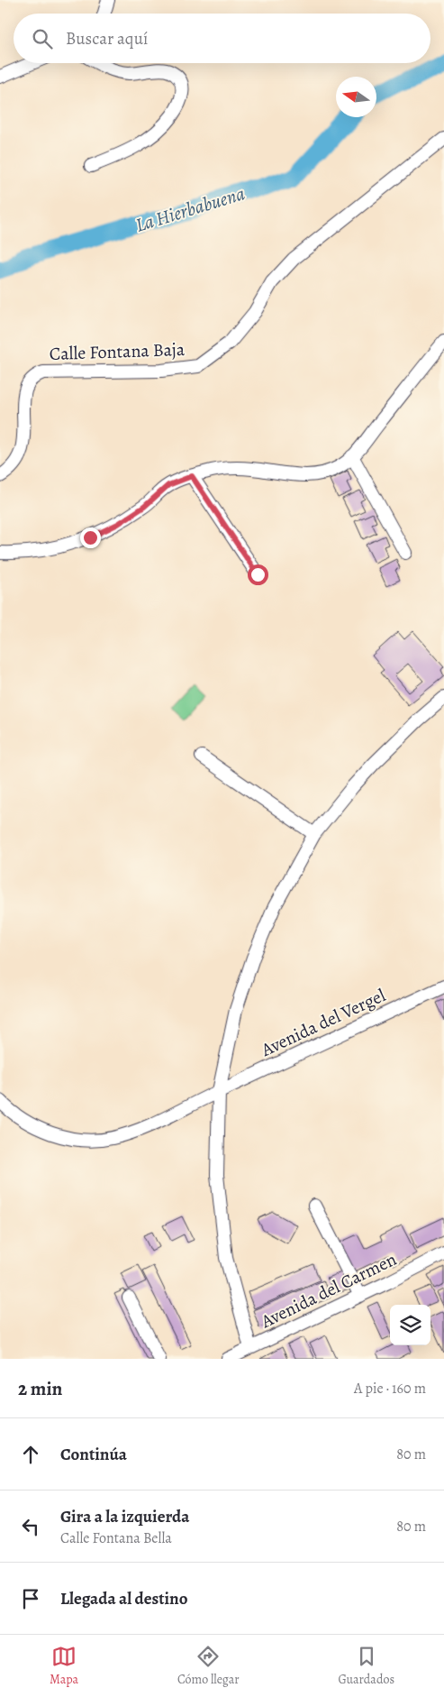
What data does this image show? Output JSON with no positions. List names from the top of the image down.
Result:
{
  "streets": {
    "street": ["Calle Fontana Baja", "Avenida del Vergel", "Avenida del Carmen"]
  },
  "water": ["La Hierbabuena"],
  "north": "left",
  "page": {
    "search": "Buscar aquí",
    "heading": ["2 min", "A pie · 160 m"],
    "list": [
      ["Continúa", "80 m"],
      ["Gira a la izquierda", "Calle Fontana Bella", "80 m"],
      "Llegada al destino"
    ],
    "nav": ["Mapa", "Cómo llegar", "Guardados"]
  }
}
